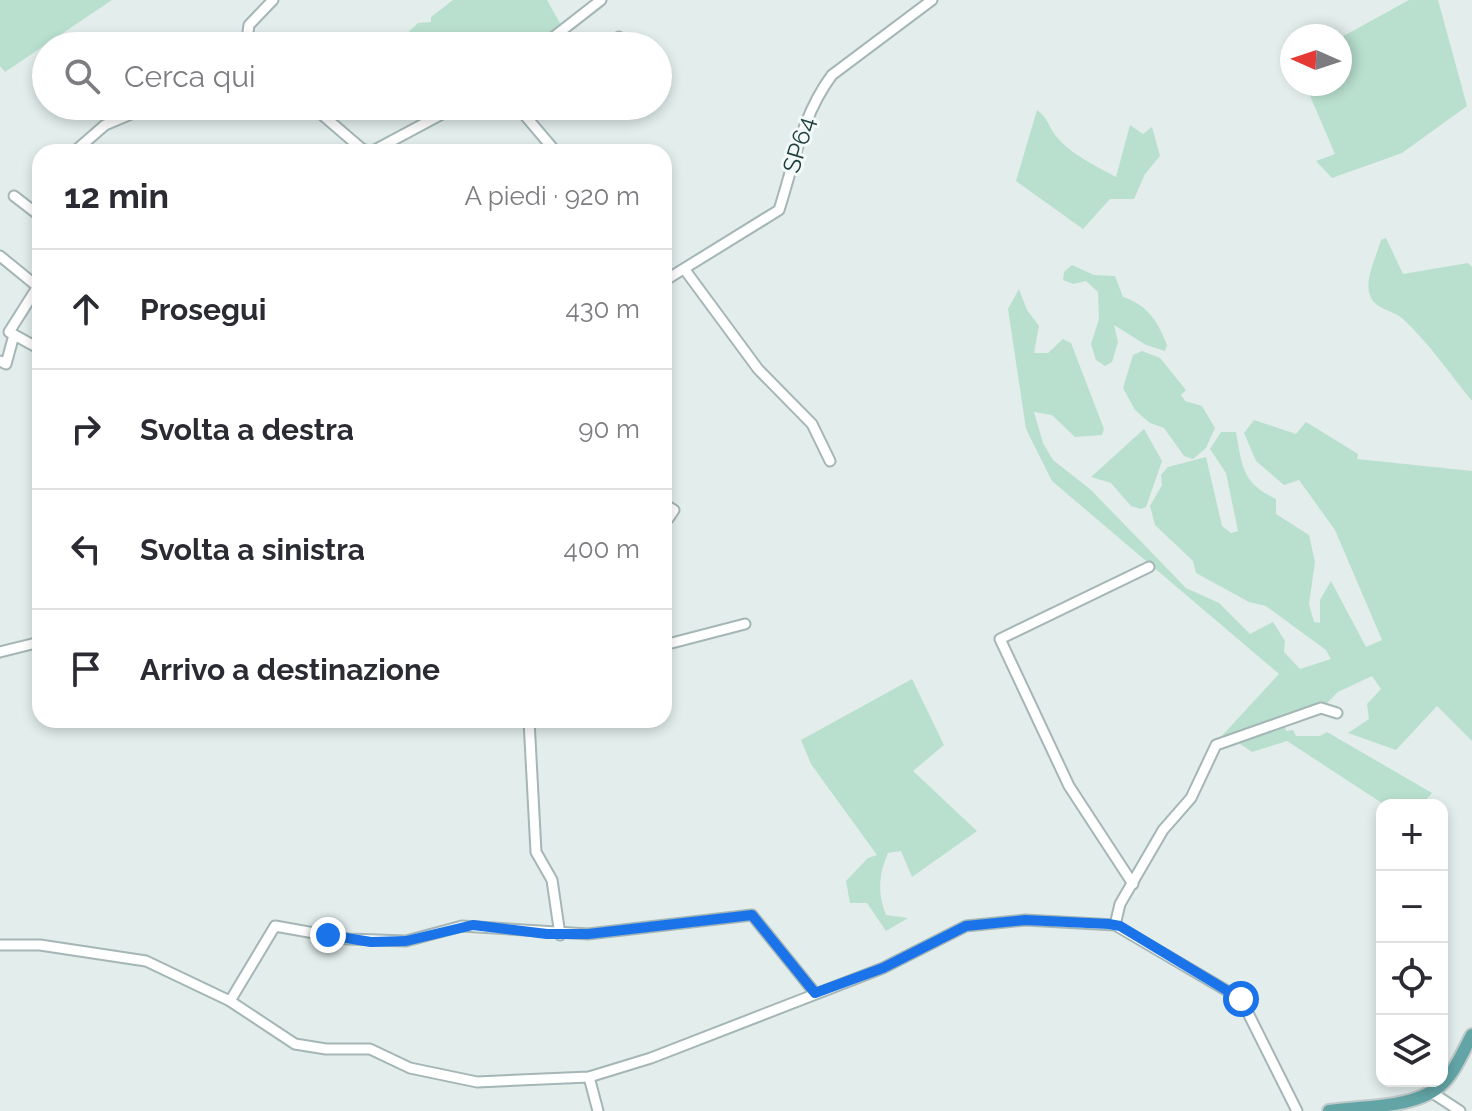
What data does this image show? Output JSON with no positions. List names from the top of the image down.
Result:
{
  "streets": {
    "street": ["SP64"]
  },
  "north": "left",
  "page": {
    "search": "Cerca qui",
    "heading": ["12 min", "A piedi · 920 m"],
    "list": [
      ["Prosegui", "430 m"],
      ["Svolta a destra", "90 m"],
      ["Svolta a sinistra", "400 m"],
      "Arrivo a destinazione"
    ],
    "map_buttons": ["+", "−"]
  }
}
